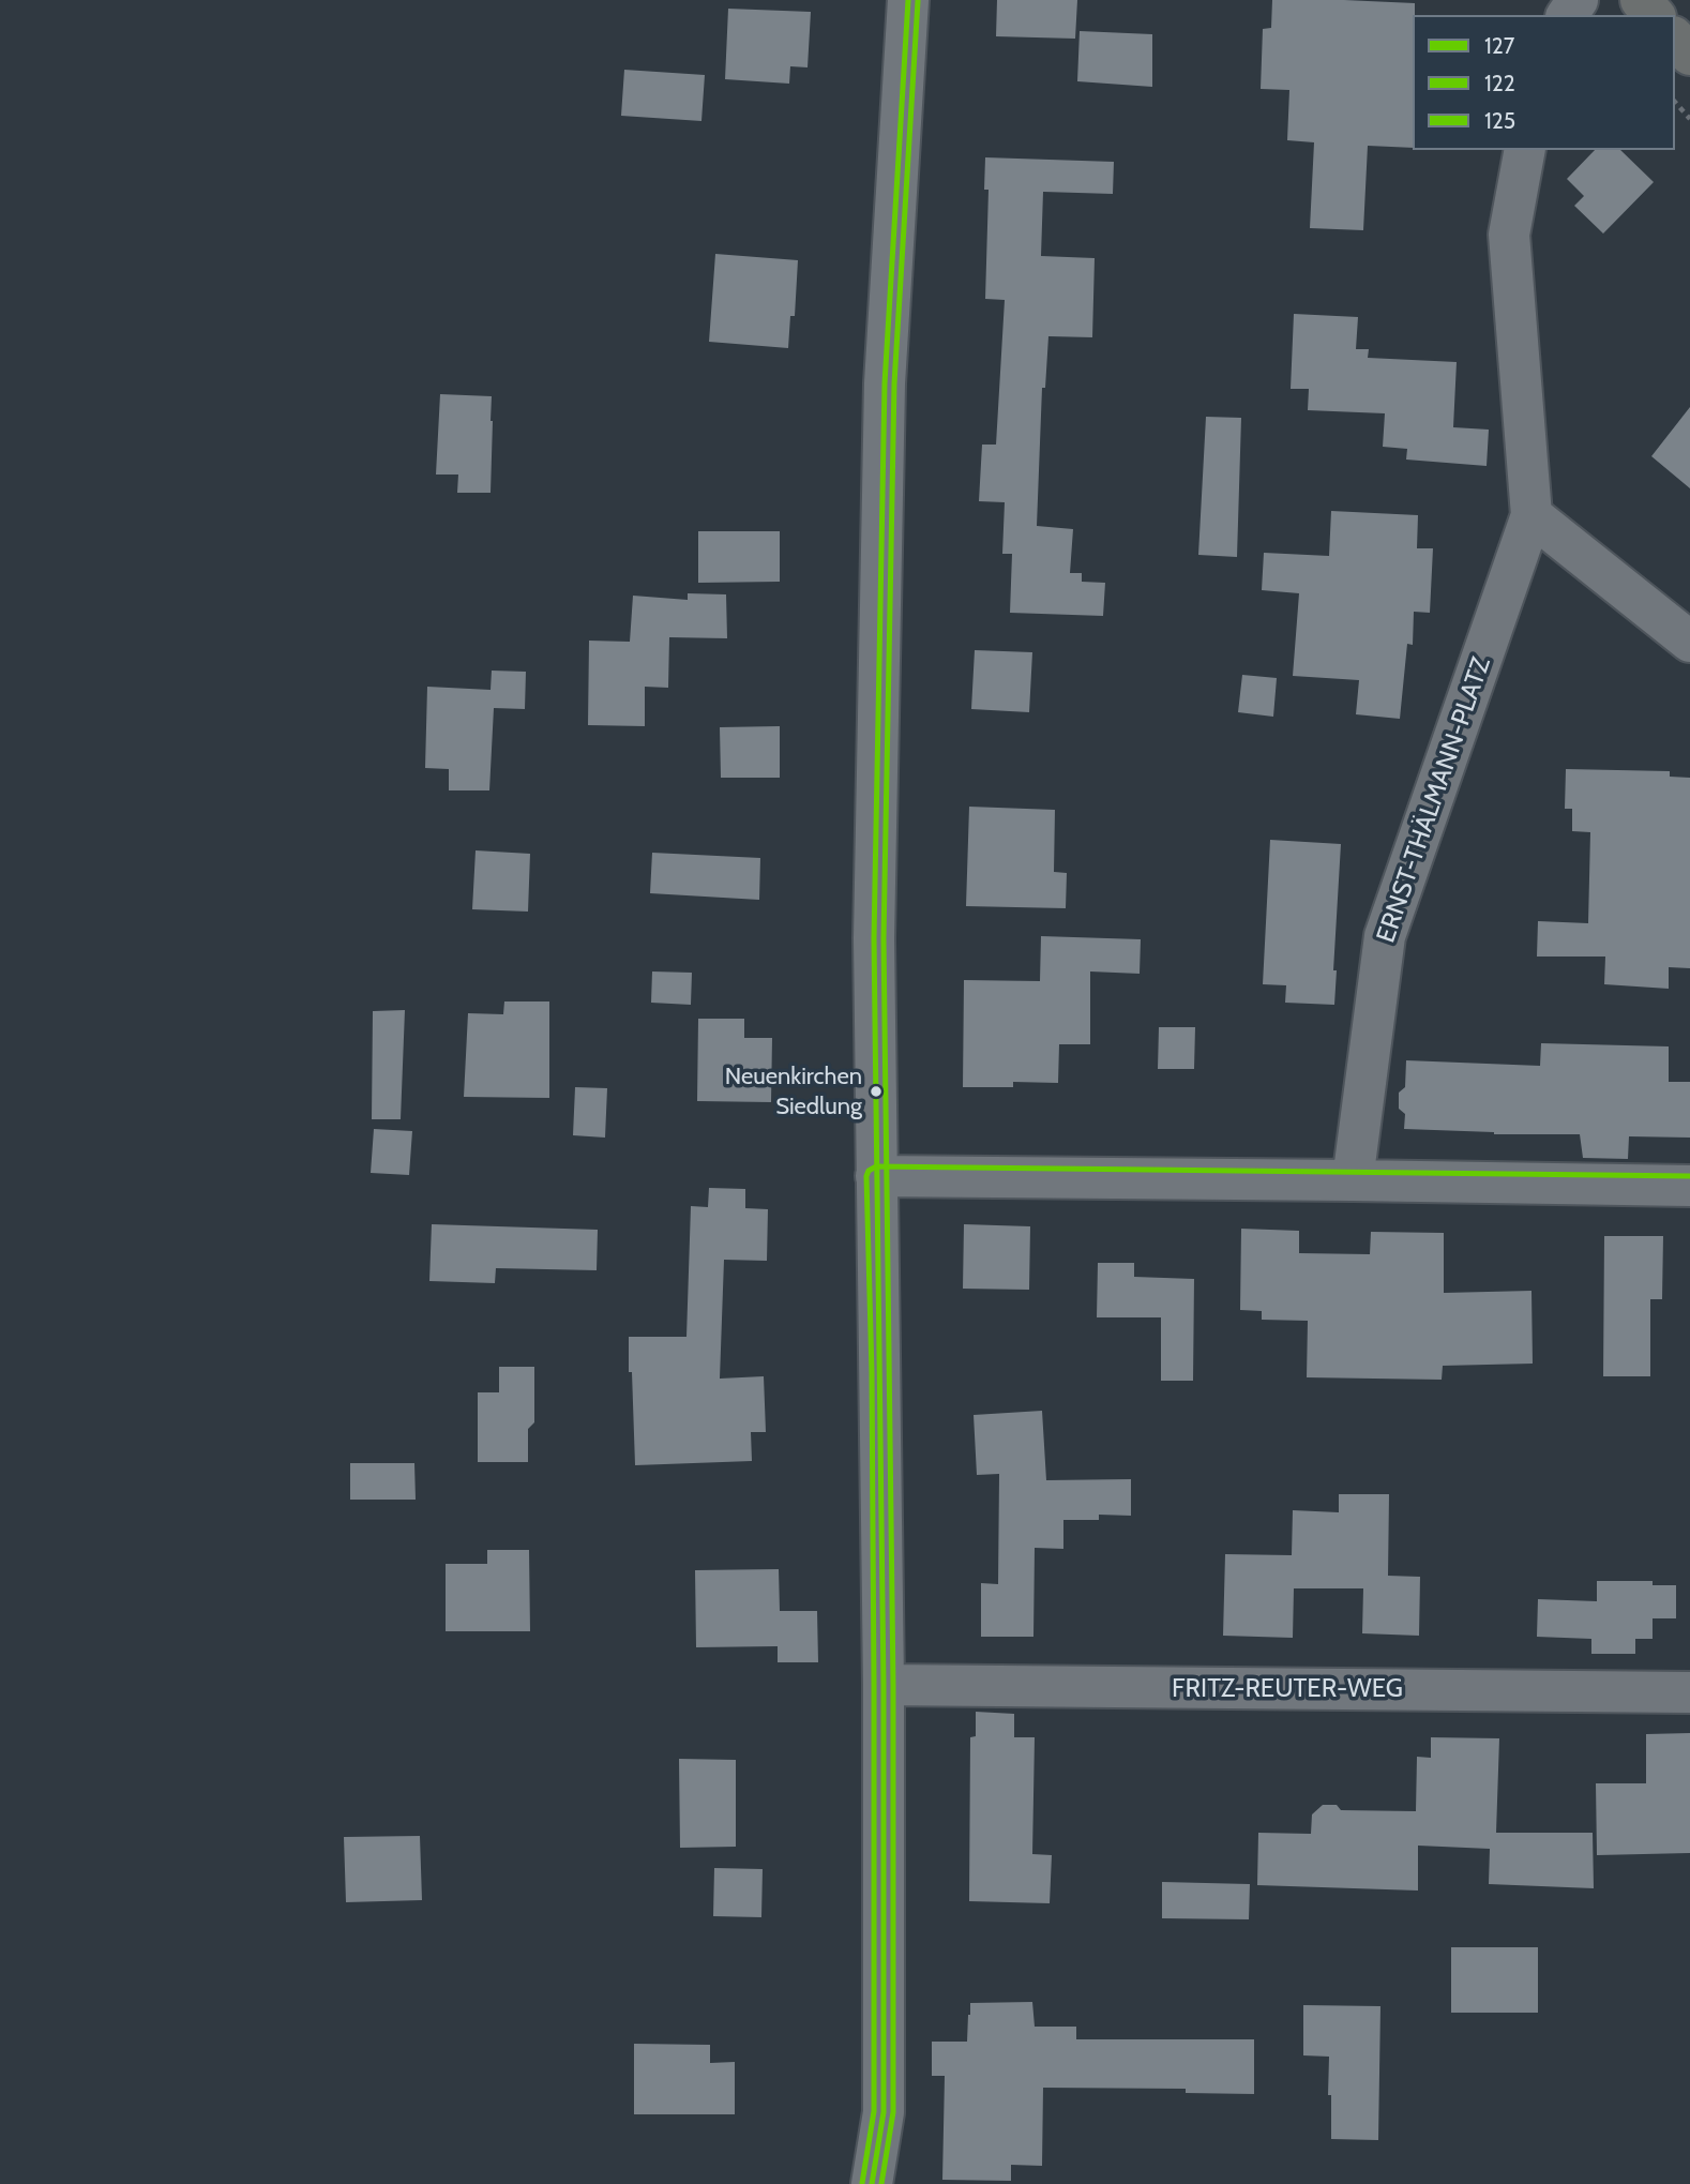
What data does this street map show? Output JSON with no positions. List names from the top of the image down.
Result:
{
  "streets": {
    "street": ["ERNST-THÄLMANN-PLATZ", "FRITZ-REUTER-WEG"]
  },
  "places": ["Neuenkirchen Siedlung"],
  "lines": ["transit line 127", "transit line 122", "transit line 125"],
  "legend": ["127", "122", "125"]
}
